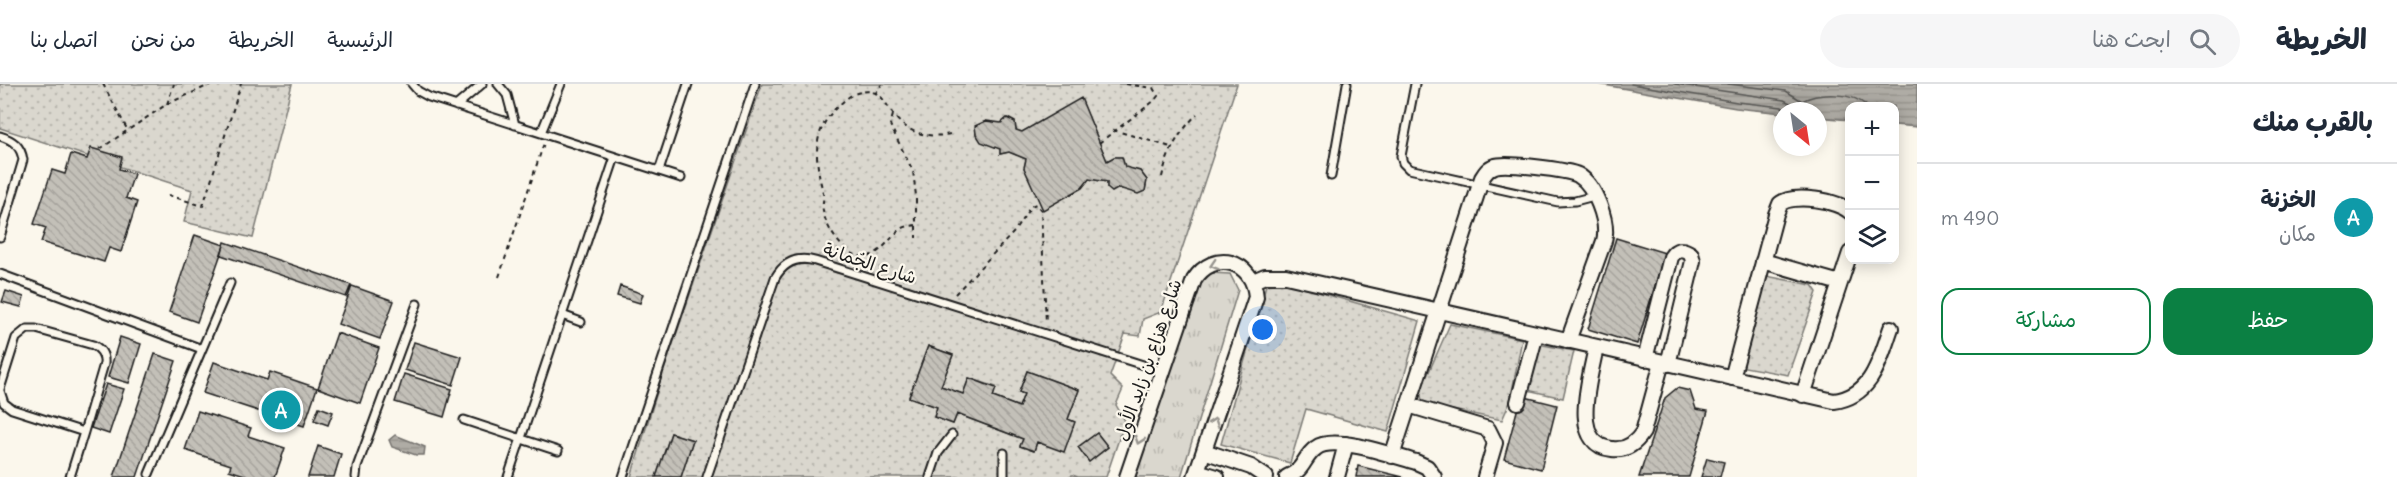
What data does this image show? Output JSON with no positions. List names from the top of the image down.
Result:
{
  "streets": {
    "street": ["شارع هزاع بن زايد الأول"],
    "lane": ["شارع الجُمانة"]
  },
  "crossings": [
    ["شارع الجُمانة", "شارع هزاع بن زايد الأول"]
  ],
  "north": "bottom right",
  "page": {
    "header": "الخريطة",
    "search": "ابحث هنا",
    "nav": [
      "الرئيسية",
      "الخريطة",
      "من نحن",
      "اتصل بنا"
    ],
    "heading": "بالقرب منك",
    "map_buttons": ["+", "−"],
    "list": [
      {
        "mark": "A",
        "name": "الخزنة",
        "note": "مكان",
        "value": "490 m"
      }
    ],
    "buttons": ["حفظ", "مشاركة"],
    "pins": "A"
  }
}
